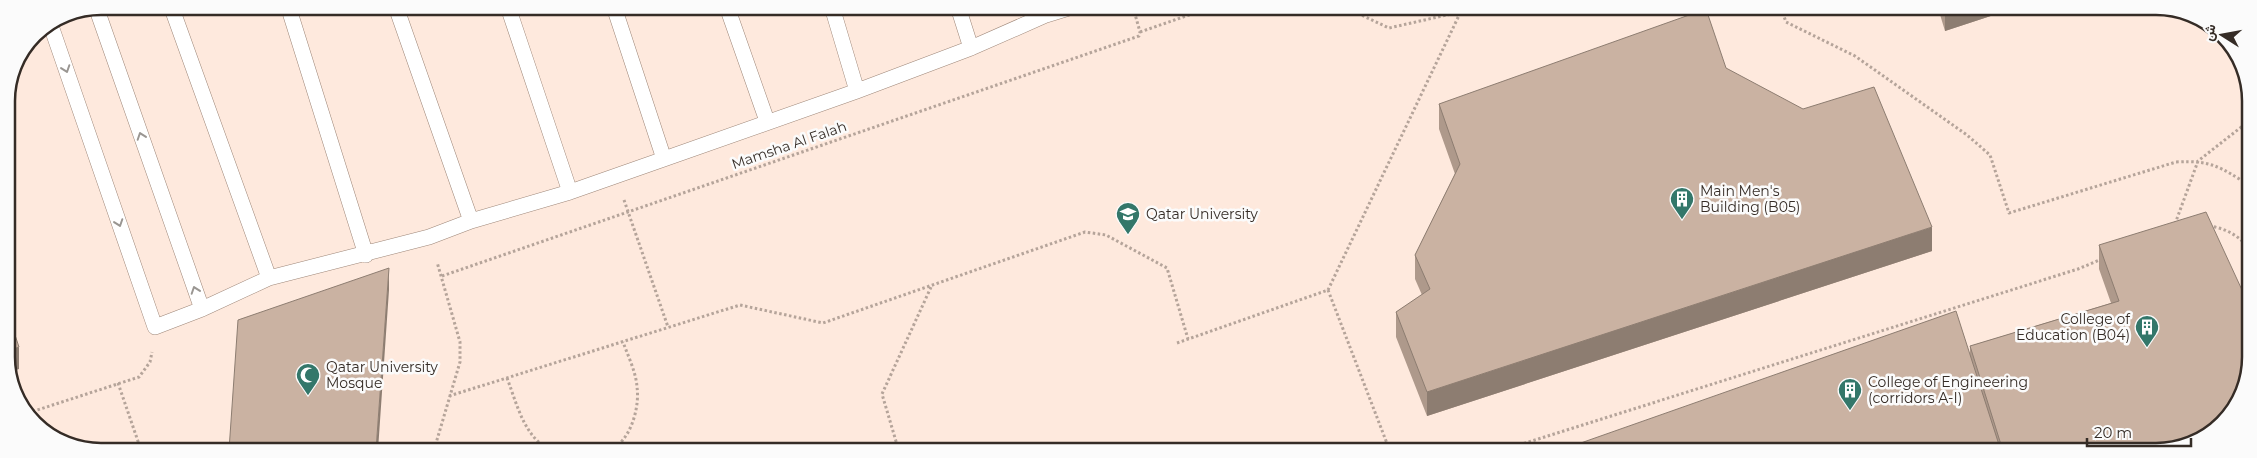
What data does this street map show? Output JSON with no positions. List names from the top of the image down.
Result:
{
  "streets": {
    "path": ["Mamsha Al Falah"]
  },
  "places": {
    "building": ["Main Men's Building (B05)", "College of Education (B04)", "College of Engineering (corridors A-I)"],
    "school or university": ["Qatar University"],
    "mosque": ["Qatar University Mosque"]
  },
  "scale_bar": "20 m",
  "north": "left"
}
